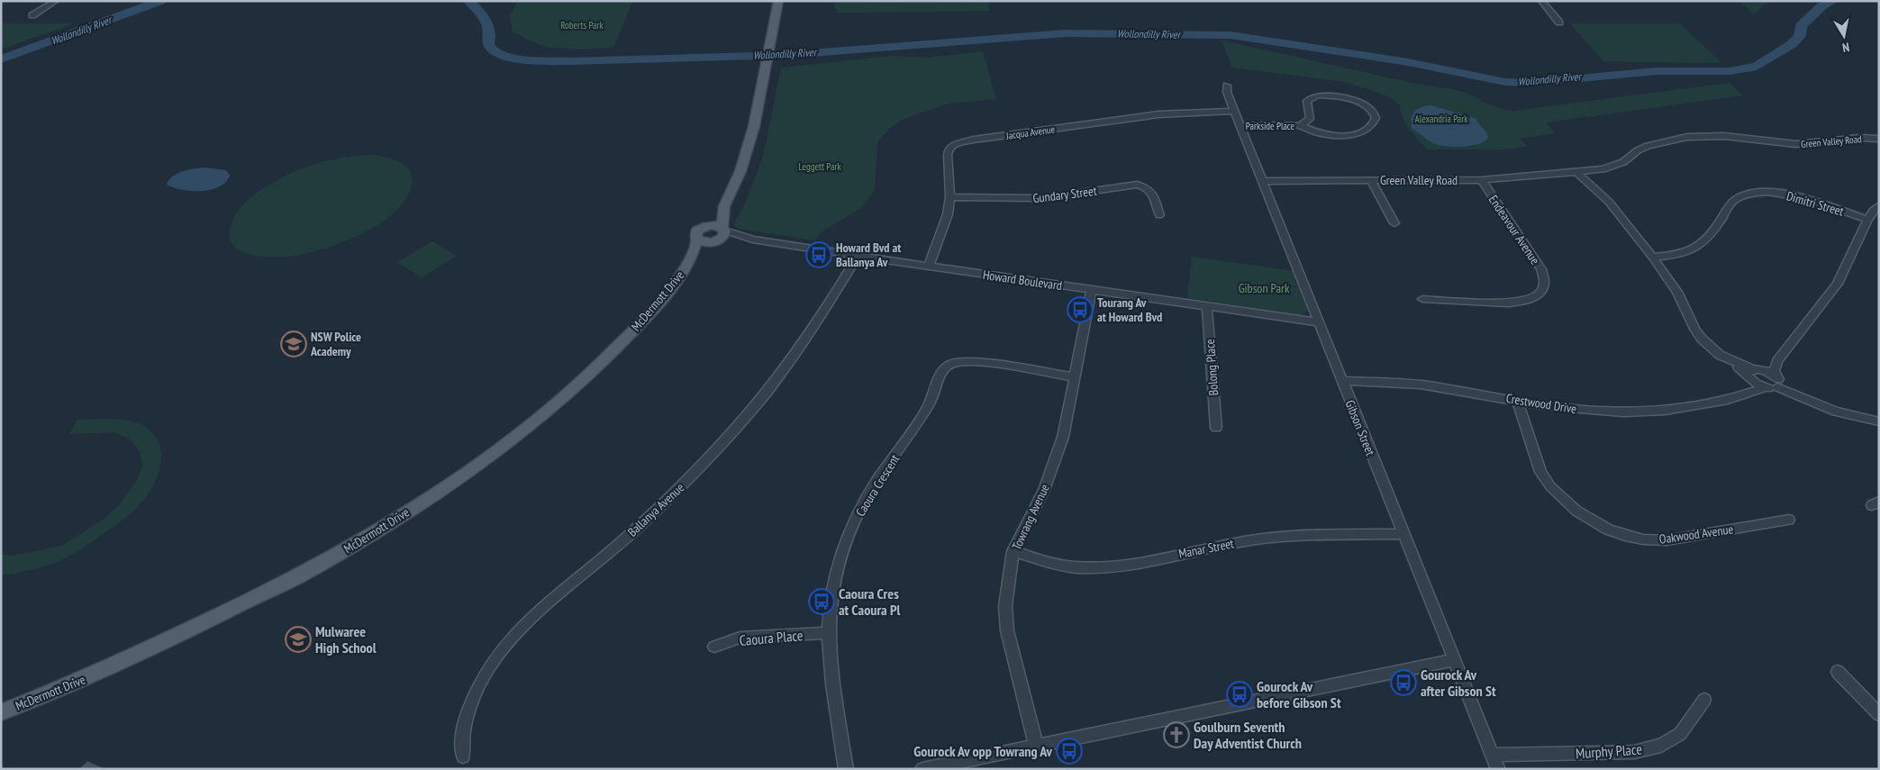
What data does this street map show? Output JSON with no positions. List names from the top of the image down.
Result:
{
  "streets": {
    "main road": ["McDermott Drive"],
    "street": [
      "Parkside Place",
      "Jacqua Avenue",
      "Green Valley Road",
      "Gundary Street",
      "Dimitri Street",
      "Endeavour Avenue",
      "Howard Boulevard",
      "Bolong Place",
      "Crestwood Drive",
      "Gibson Street",
      "Caoura Crescent",
      "Ballanya Avenue",
      "Towrang Avenue",
      "Oakwood Avenue",
      "Manar Street",
      "Caoura Place",
      "Murphy Place"
    ]
  },
  "crossings": [
    ["Parkside Place", "Gibson Street"],
    ["Jacqua Avenue", "Gundary Street"],
    ["Jacqua Avenue", "Howard Boulevard"],
    ["Jacqua Avenue", "Gibson Street"],
    ["Green Valley Road", "Endeavour Avenue"],
    ["Green Valley Road", "Gibson Street"],
    ["Howard Boulevard", "McDermott Drive"],
    ["Howard Boulevard", "Bolong Place"],
    ["Howard Boulevard", "Gibson Street"],
    ["Howard Boulevard", "Ballanya Avenue"],
    ["Howard Boulevard", "Towrang Avenue"],
    ["Crestwood Drive", "Gibson Street"],
    ["Crestwood Drive", "Oakwood Avenue"],
    ["Gibson Street", "Manar Street"],
    ["Gibson Street", "Murphy Place"],
    ["Caoura Crescent", "Towrang Avenue"],
    ["Caoura Crescent", "Caoura Place"],
    ["Towrang Avenue", "Manar Street"]
  ],
  "water": ["Wollondilly River"],
  "parks": [
    "Roberts Park",
    "Alexandria Park",
    "Leggett Park",
    "Gibson Park"
  ],
  "places": {
    "bus stop": [
      "Howard Bvd at Ballanya Av",
      "Tourang Av at Howard Bvd",
      "Caoura Cres at Caoura Pl",
      "Gourock Av after Gibson St",
      "Gourock Av before Gibson St",
      "Gourock Av opp Towrang Av"
    ],
    "school or university": ["NSW Police Academy", "Mulwaree High School"],
    "church": ["Goulburn Seventh Day Adventist Church"]
  },
  "north": "bottom"
}
